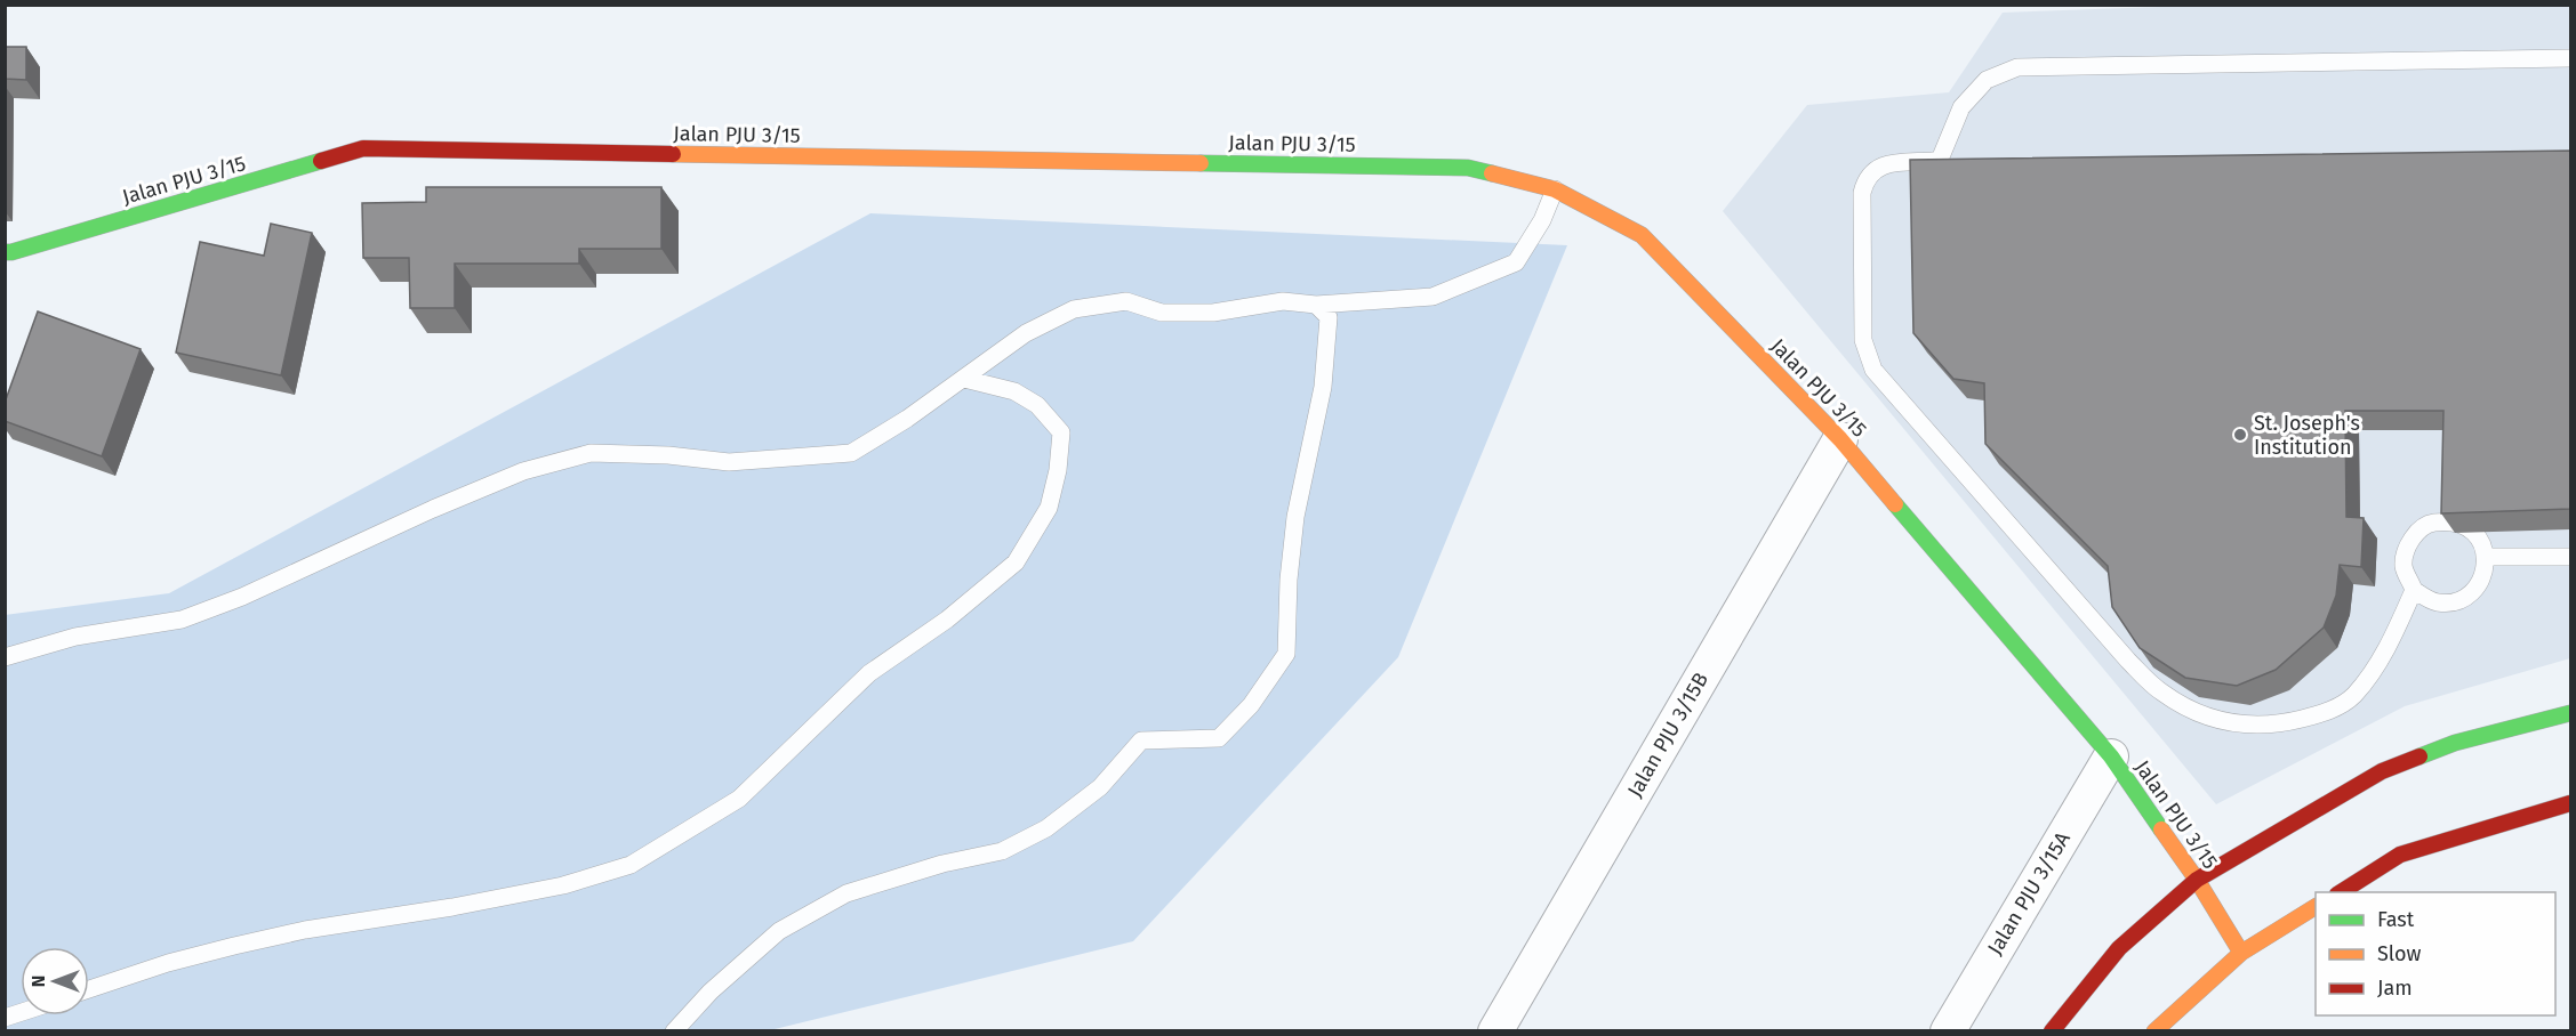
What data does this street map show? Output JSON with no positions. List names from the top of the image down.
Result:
{
  "streets": {
    "street": ["Jalan PJU 3/15", "Jalan PJU 3/15B", "Jalan PJU 3/15A"]
  },
  "crossings": [
    ["Jalan PJU 3/15", "Jalan PJU 3/15B"],
    ["Jalan PJU 3/15", "Jalan PJU 3/15A"]
  ],
  "places": ["St. Joseph's Institution"],
  "legend": ["Fast", "Slow", "Jam"],
  "north": "left"
}
